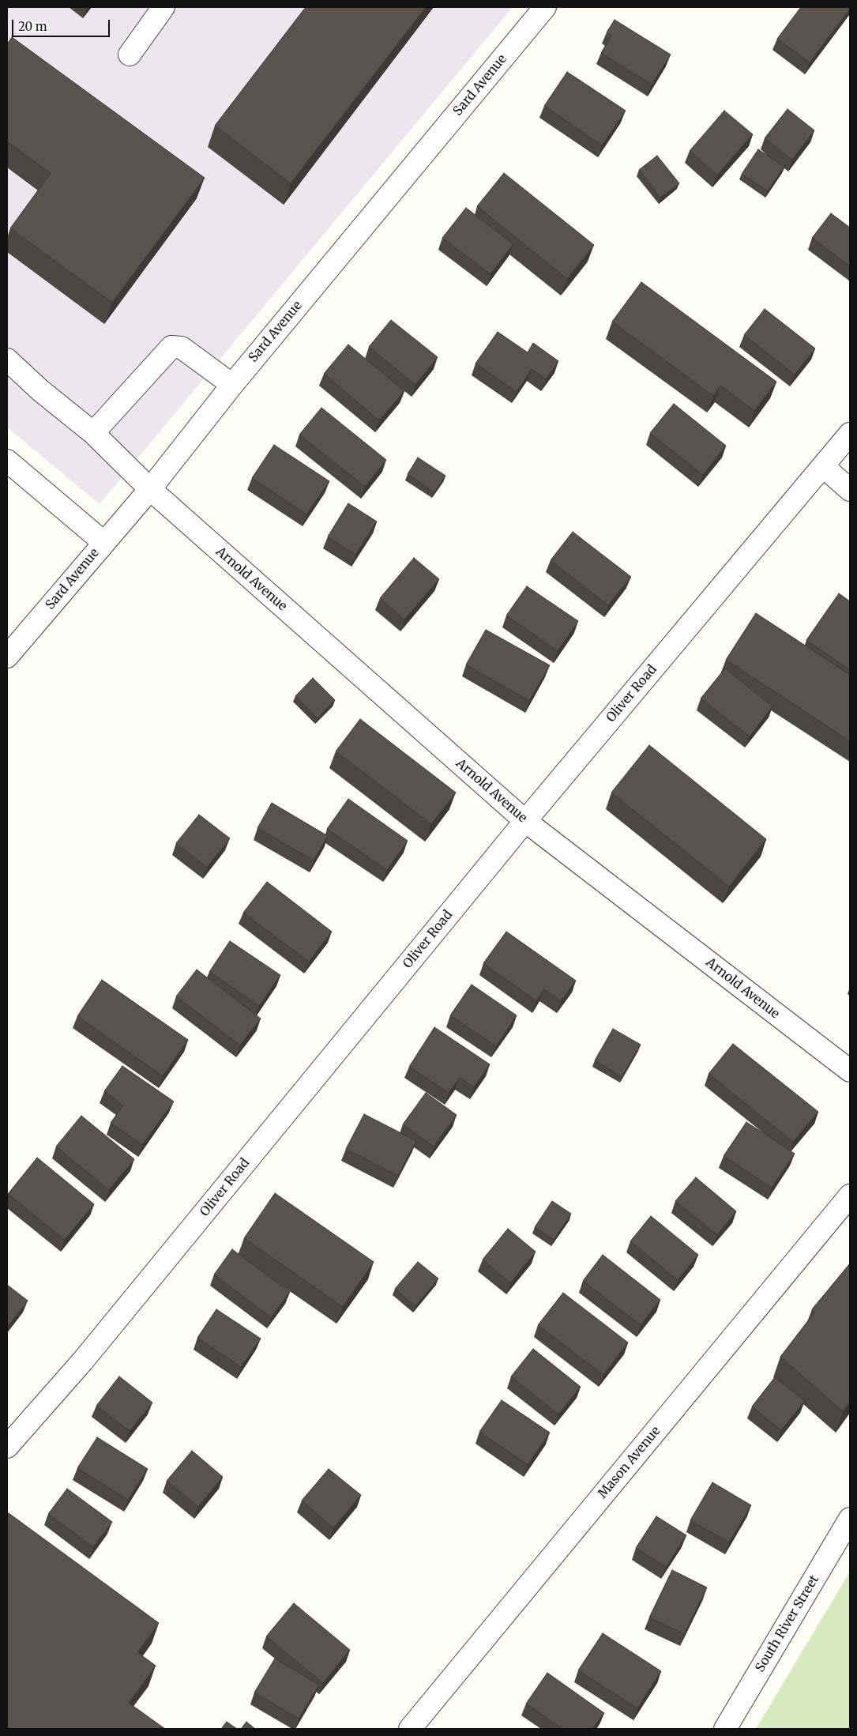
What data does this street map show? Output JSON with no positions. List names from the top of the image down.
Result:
{
  "streets": {
    "street": [
      "Sard Avenue",
      "Arnold Avenue",
      "Oliver Road",
      "Mason Avenue",
      "South River Street"
    ]
  },
  "crossings": [
    ["Sard Avenue", "Arnold Avenue"],
    ["Arnold Avenue", "Oliver Road"]
  ],
  "scale_bar": "20 m"
}
